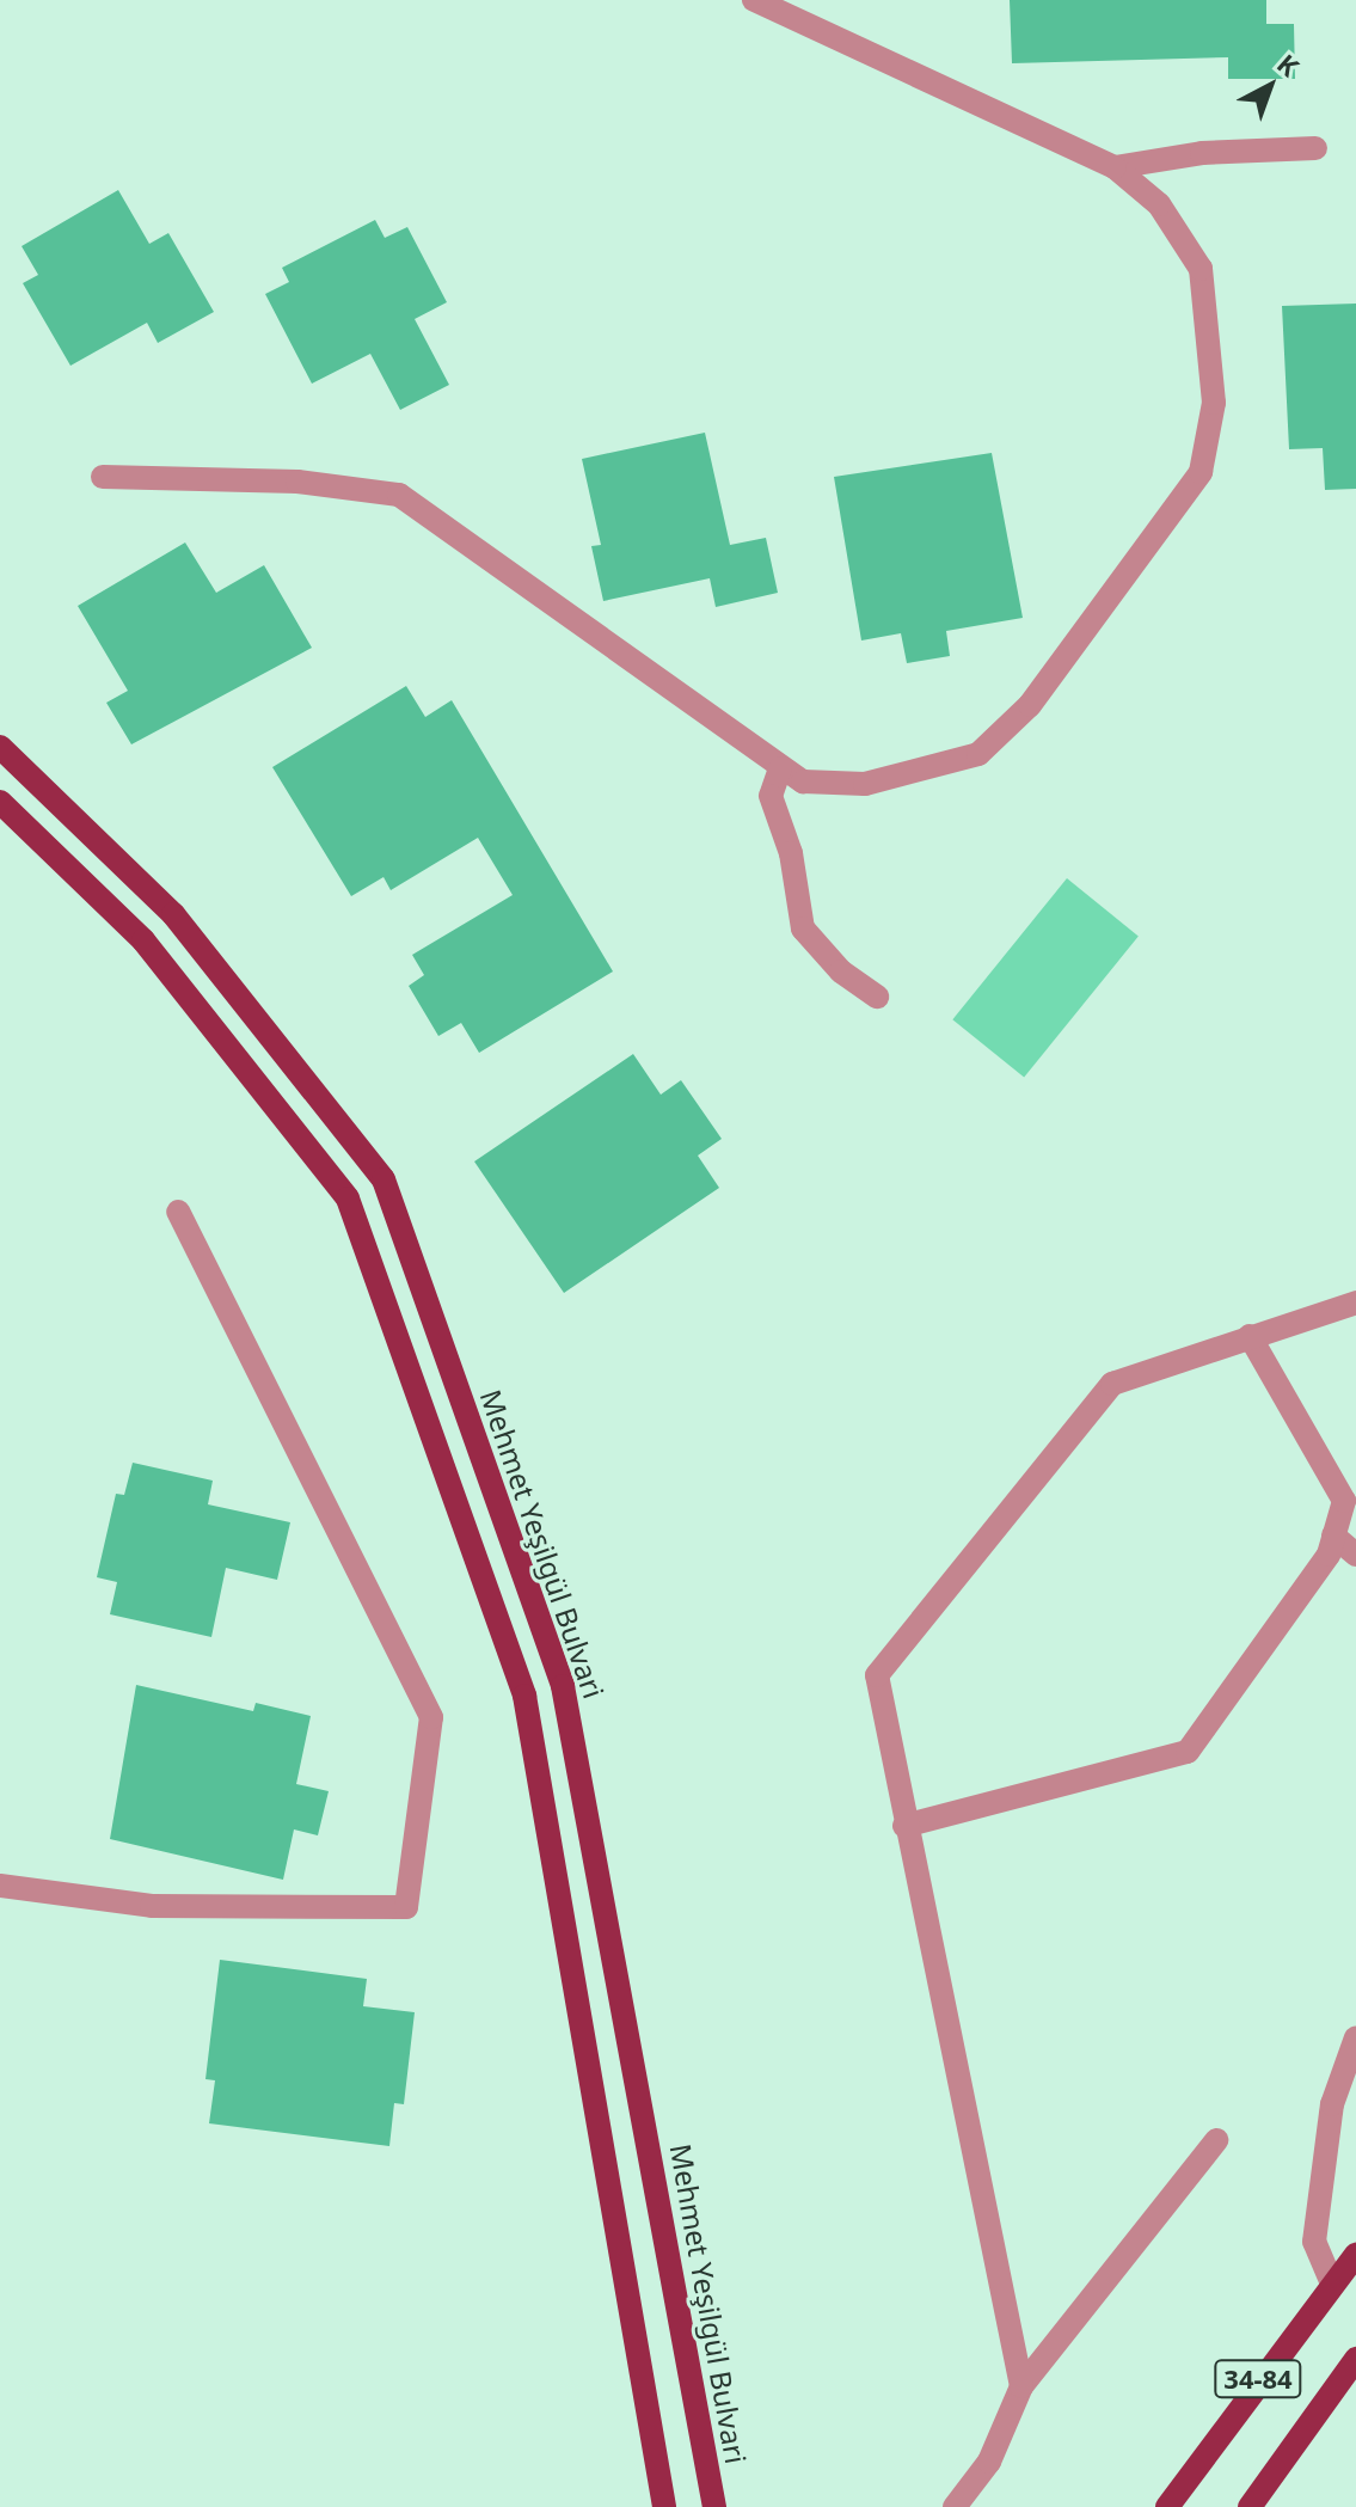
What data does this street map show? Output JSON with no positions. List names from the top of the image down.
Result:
{
  "streets": {
    "main road": ["Mehmet Yeşilgül Bulvari", "34-84"]
  },
  "north": "top right"
}
